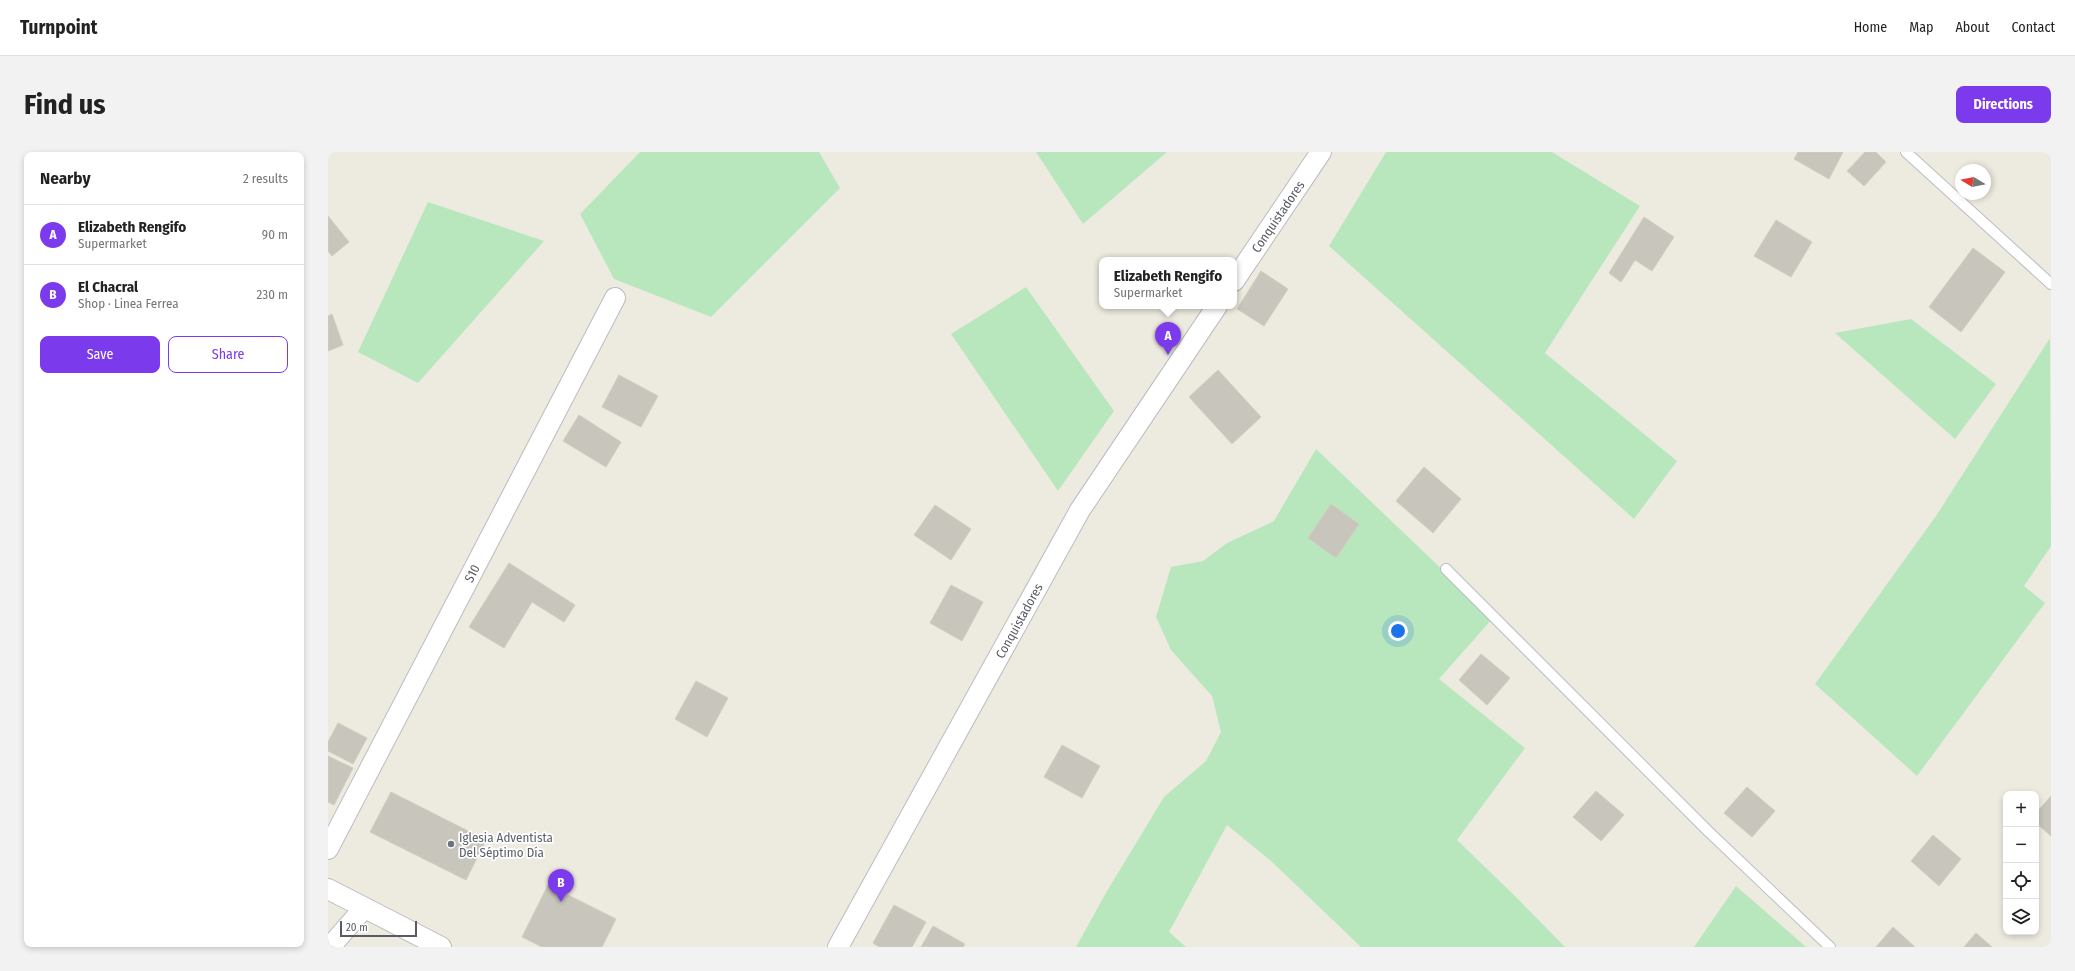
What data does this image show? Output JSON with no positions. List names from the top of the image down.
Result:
{
  "streets": {
    "street": ["Conquistadores", "S10"]
  },
  "places": ["Iglesia Adventista Del Séptimo Día"],
  "scale_bar": "20 m",
  "north": "left",
  "page": {
    "header": "Turnpoint",
    "nav": [
      "Home",
      "Map",
      "About",
      "Contact"
    ],
    "buttons": [
      "Directions",
      ["Save", "Share"]
    ],
    "title": "Find us",
    "heading": ["Nearby", "2 results"],
    "list": [
      {
        "mark": "A",
        "name": "Elizabeth Rengifo",
        "note": "Supermarket",
        "value": "90 m"
      },
      {
        "mark": "B",
        "name": "El Chacral",
        "note": "Shop · Linea Ferrea",
        "value": "230 m"
      }
    ],
    "popup": ["Elizabeth Rengifo", "Supermarket"],
    "pins": ["A", "B"],
    "map_buttons": ["+", "−"],
    "scale": "20 m"
  }
}
